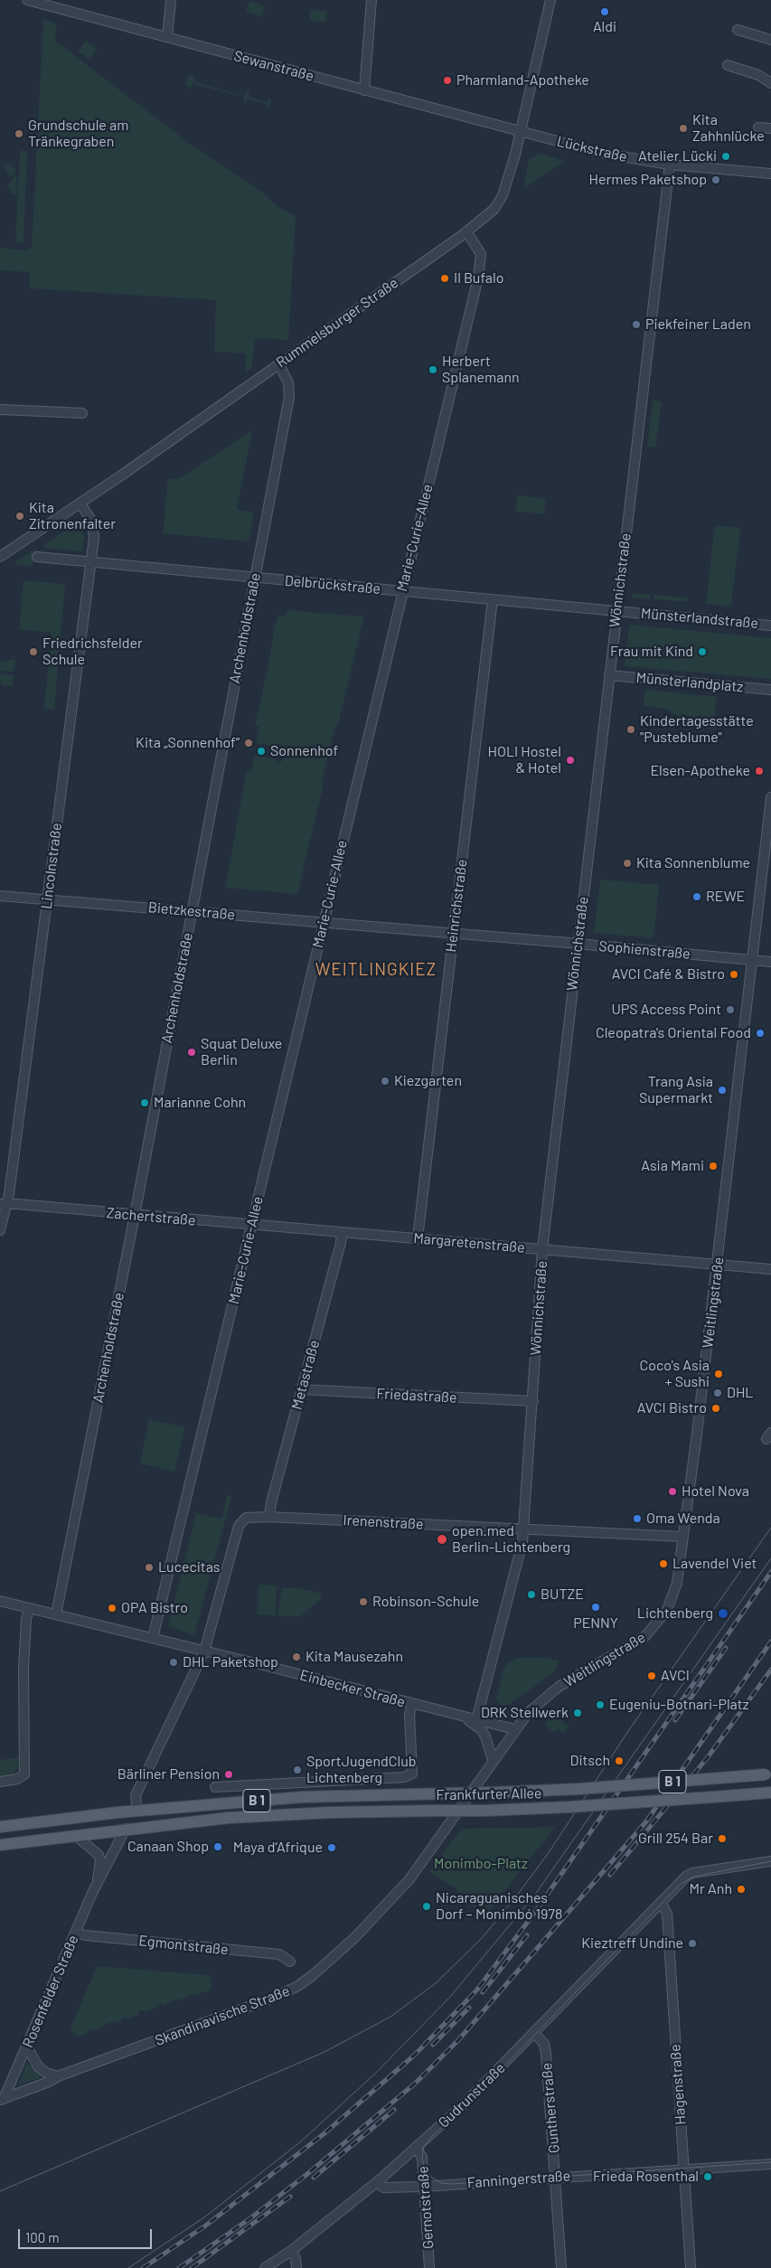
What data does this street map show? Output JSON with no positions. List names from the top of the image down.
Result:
{
  "streets": {
    "main road": ["B 1", "Frankfurter Allee"],
    "street": [
      "Sewanstraße",
      "Lückstraße",
      "Rummelsburger Straße",
      "Marie-Curie-Allee",
      "Wönnichstraße",
      "Delbrückstraße",
      "Münsterlandstraße",
      "Archenholdstraße",
      "Münsterlandplatz",
      "Lincolnstraße",
      "Heinrichstraße",
      "Bietzkestraße",
      "Sophienstraße",
      "Zachertstraße",
      "Margaretenstraße",
      "Weitlingstraße",
      "Metastraße",
      "Friedastraße",
      "Irenenstraße",
      "Einbecker Straße",
      "Egmontstraße",
      "Rosenfelder Straße",
      "Skandinavische Straße",
      "Hagenstraße",
      "Gudrunstraße",
      "Guntherstraße",
      "Fanningerstraße",
      "Gernotstraße"
    ]
  },
  "crossings": [
    ["Sewanstraße", "Lückstraße"],
    ["Sewanstraße", "Rummelsburger Straße"],
    ["Lückstraße", "Rummelsburger Straße"],
    ["Lückstraße", "Wönnichstraße"],
    ["Rummelsburger Straße", "Marie-Curie-Allee"],
    ["Rummelsburger Straße", "Archenholdstraße"],
    ["Rummelsburger Straße", "Lincolnstraße"],
    ["Marie-Curie-Allee", "Delbrückstraße"],
    ["Marie-Curie-Allee", "Bietzkestraße"],
    ["Marie-Curie-Allee", "Zachertstraße"],
    ["Marie-Curie-Allee", "Einbecker Straße"],
    ["Wönnichstraße", "Münsterlandstraße"],
    ["Wönnichstraße", "Münsterlandplatz"],
    ["Wönnichstraße", "Sophienstraße"],
    ["Wönnichstraße", "Margaretenstraße"],
    ["Wönnichstraße", "Friedastraße"],
    ["Wönnichstraße", "Irenenstraße"],
    ["Wönnichstraße", "Einbecker Straße"],
    ["Delbrückstraße", "Münsterlandstraße"],
    ["Delbrückstraße", "Archenholdstraße"],
    ["Delbrückstraße", "Lincolnstraße"],
    ["Delbrückstraße", "Heinrichstraße"],
    ["Münsterlandstraße", "Heinrichstraße"],
    ["Archenholdstraße", "Bietzkestraße"],
    ["Archenholdstraße", "Zachertstraße"],
    ["Archenholdstraße", "Einbecker Straße"],
    ["Lincolnstraße", "Bietzkestraße"],
    ["Lincolnstraße", "Zachertstraße"],
    ["Heinrichstraße", "Sophienstraße"],
    ["Heinrichstraße", "Margaretenstraße"],
    ["Bietzkestraße", "Sophienstraße"],
    ["Sophienstraße", "Weitlingstraße"],
    ["Zachertstraße", "Margaretenstraße"],
    ["Margaretenstraße", "Weitlingstraße"],
    ["Margaretenstraße", "Metastraße"],
    ["Weitlingstraße", "Irenenstraße"],
    ["Weitlingstraße", "Einbecker Straße"],
    ["Weitlingstraße", "Skandinavische Straße"],
    ["Metastraße", "Friedastraße"],
    ["Metastraße", "Irenenstraße"],
    ["Irenenstraße", "Einbecker Straße"],
    ["Einbecker Straße", "Skandinavische Straße"],
    ["B 1", "Frankfurter Allee"],
    ["B 1", "Rosenfelder Straße"],
    ["Frankfurter Allee", "Rosenfelder Straße"],
    ["Egmontstraße", "Rosenfelder Straße"],
    ["Rosenfelder Straße", "Skandinavische Straße"],
    ["Hagenstraße", "Gudrunstraße"],
    ["Hagenstraße", "Fanningerstraße"],
    ["Gudrunstraße", "Guntherstraße"],
    ["Gudrunstraße", "Fanningerstraße"],
    ["Gudrunstraße", "Gernotstraße"],
    ["Guntherstraße", "Fanningerstraße"],
    ["Fanningerstraße", "Gernotstraße"]
  ],
  "districts": ["WEITLINGKIEZ"],
  "parks": ["Monimbo-Platz"],
  "places": [
    "Aldi",
    "Pharmland-Apotheke",
    "Kita Zahhnlücke",
    "Grundschule am Tränkegraben",
    "Atelier Lücki",
    "Hermes Paketshop",
    "Il Bufalo",
    "Piekfeiner Laden",
    "Herbert Splanemann",
    "Kita Zitronenfalter",
    "Friedrichsfelder Schule",
    "Frau mit Kind",
    "Kindertagesstätte \"Pusteblume\"",
    "Kita „Sonnenhof“",
    "Sonnenhof",
    "HOLI Hostel & Hotel",
    "Elsen-Apotheke",
    "Kita Sonnenblume",
    "REWE",
    "AVCI Café & Bistro",
    "UPS Access Point",
    "Cleopatra's Oriental Food",
    "Squat Deluxe Berlin",
    "Kiezgarten",
    "Trang Asia Supermarkt",
    "Marianne Cohn",
    "Asia Mami",
    "Coco's Asia + Sushi",
    "DHL",
    "AVCI Bistro",
    "Hotel Nova",
    "Oma Wenda",
    "open.med Berlin-Lichtenberg",
    "Lavendel Viet",
    "Lucecitas",
    "BUTZE",
    "Robinson-Schule",
    "PENNY",
    "OPA Bistro",
    "Lichtenberg",
    "Kita Mausezahn",
    "DHL Paketshop",
    "AVCI",
    "Eugeniu-Botnari-Platz",
    "DRK Stellwerk",
    "Ditsch",
    "SportJugendClub Lichtenberg",
    "Bärliner Pension",
    "Grill 254 Bar",
    "Canaan Shop",
    "Maya d‘Afrique",
    "Mr Anh",
    "Nicaraguanisches Dorf – Monimbó 1978",
    "Kieztreff Undine",
    "Frieda Rosenthal"
  ],
  "scale_bar": "100 m"
}
